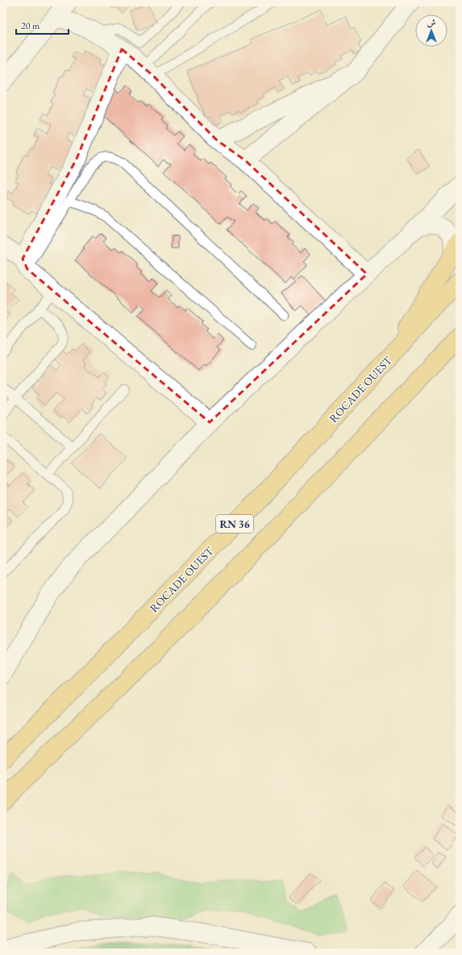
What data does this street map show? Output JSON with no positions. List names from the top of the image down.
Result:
{
  "streets": {
    "highway": ["ROCADE OUEST", "RN 36"]
  },
  "scale_bar": "20 m",
  "north": "top"
}
